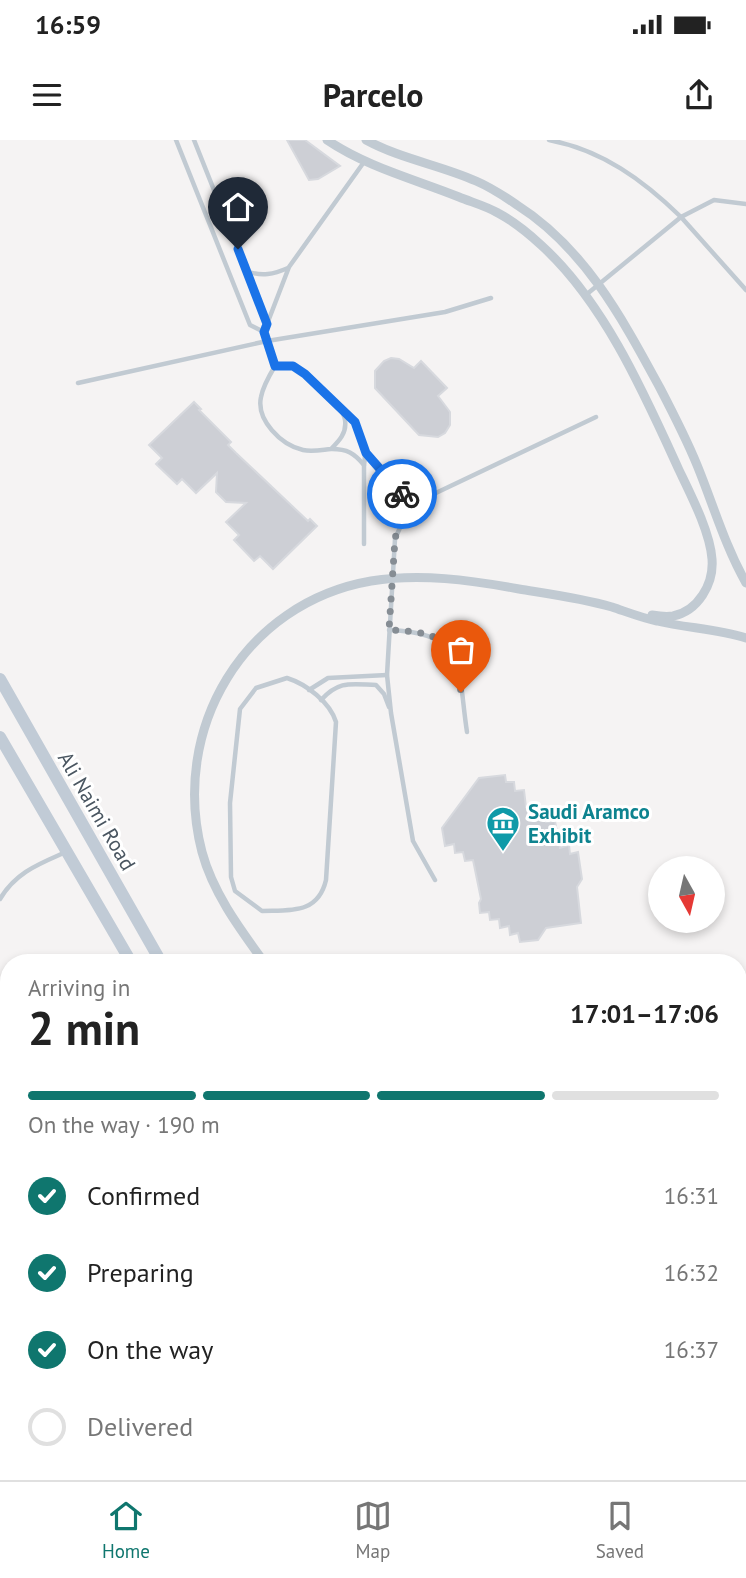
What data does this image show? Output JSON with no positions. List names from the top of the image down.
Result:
{
  "streets": {
    "main road": ["Ali Naimi Road"]
  },
  "places": {
    "museum": ["Saudi Aramco Exhibit"]
  },
  "north": "bottom",
  "page": {
    "status": "16:59",
    "header": "Parcelo",
    "heading": ["2 min", "Arriving in", "17:01–17:06"],
    "bar": "On the way · 190 m",
    "list": [
      ["Confirmed", "16:31"],
      ["Preparing", "16:32"],
      ["On the way", "16:37"],
      "Delivered"
    ],
    "tabs": ["Home", "Map", "Saved"]
  }
}
